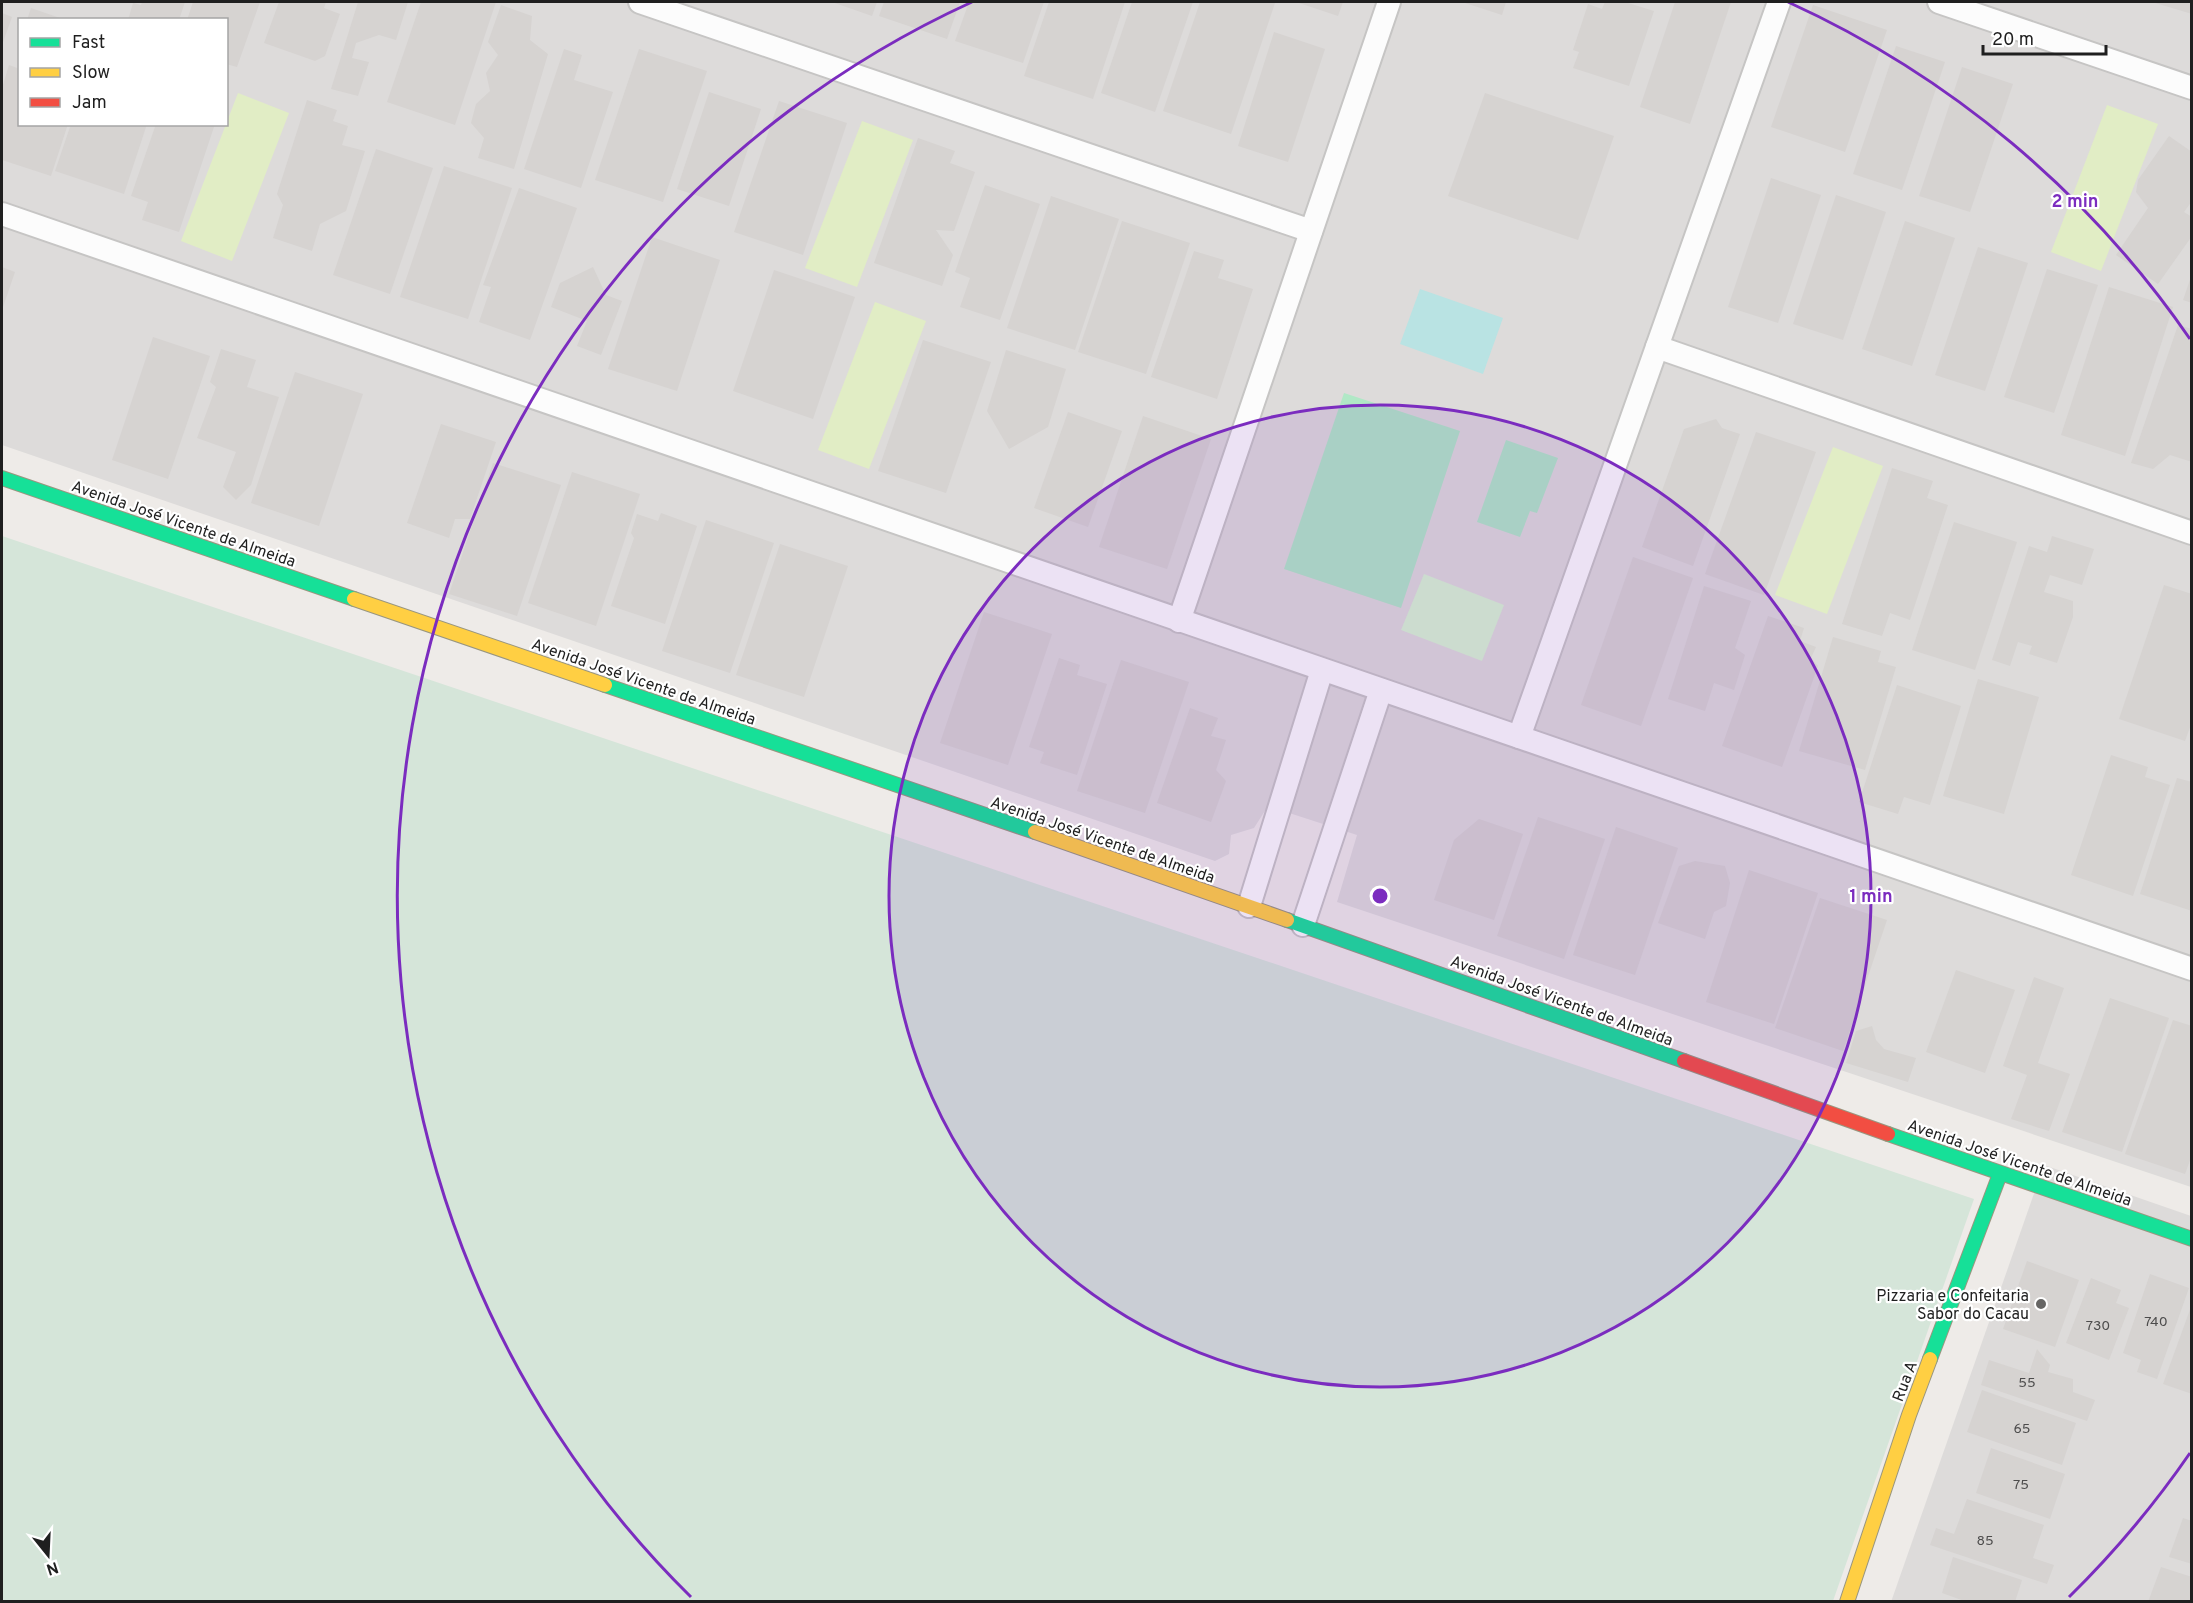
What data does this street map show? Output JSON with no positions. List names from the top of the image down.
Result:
{
  "streets": {
    "street": ["Avenida José Vicente de Almeida", "Rua A"]
  },
  "crossings": [
    ["Avenida José Vicente de Almeida", "Rua A"]
  ],
  "places": ["Pizzaria e Confeitaria Sabor do Cacau"],
  "house_numbers": [
    "740",
    "730",
    "55",
    "65",
    "75",
    "85"
  ],
  "legend": ["Fast", "Slow", "Jam"],
  "scale_bar": "20 m",
  "north": "bottom",
  "rings": ["2 min", "1 min"]
}
